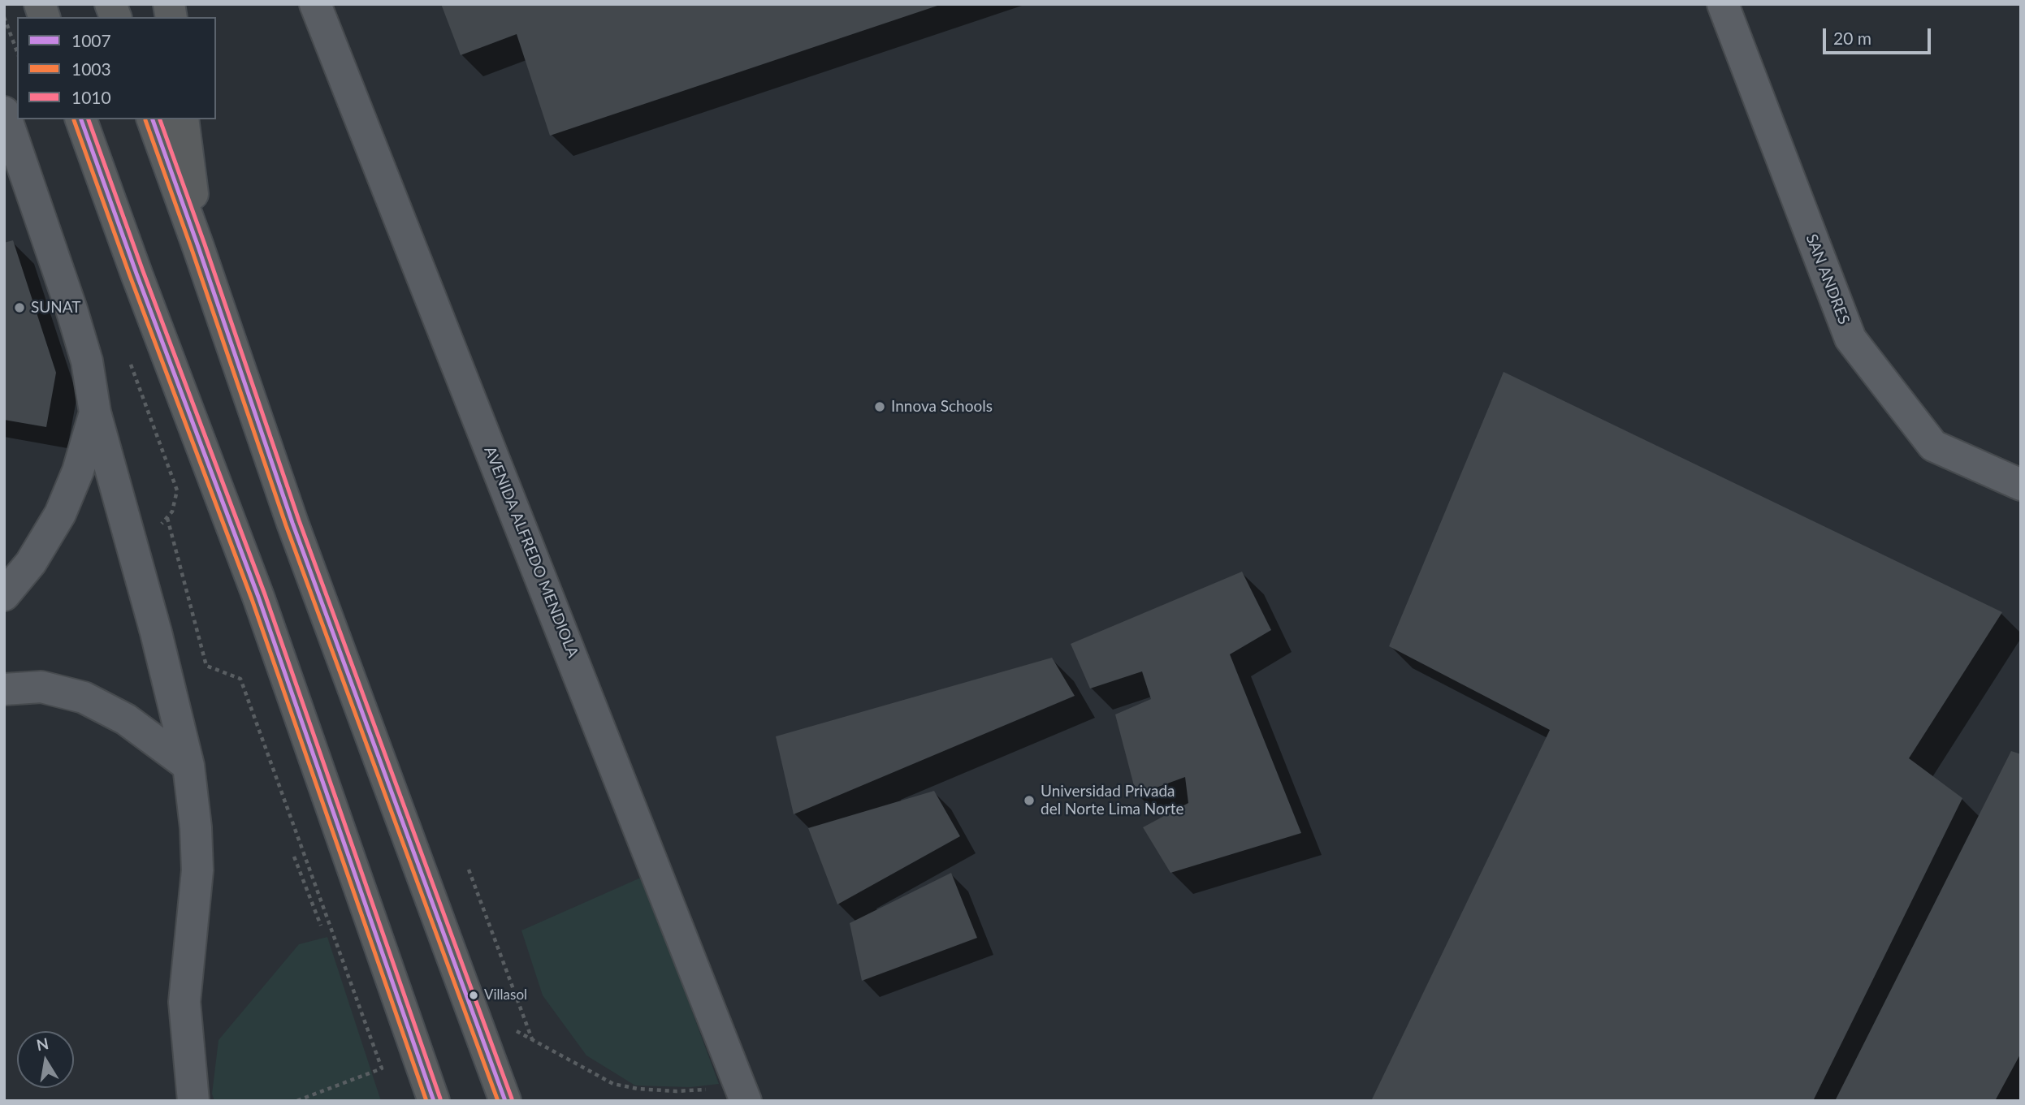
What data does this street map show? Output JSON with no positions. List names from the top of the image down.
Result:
{
  "streets": {
    "main road": ["AVENIDA ALFREDO MENDIOLA"],
    "street": ["SAN ANDRES"]
  },
  "places": [
    "SUNAT",
    "Innova Schools",
    "Universidad Privada del Norte Lima Norte",
    "Villasol"
  ],
  "lines": ["transit line 1007", "transit line 1010", "transit line 1003"],
  "legend": ["1007", "1003", "1010"],
  "scale_bar": "20 m",
  "north": "top"
}
